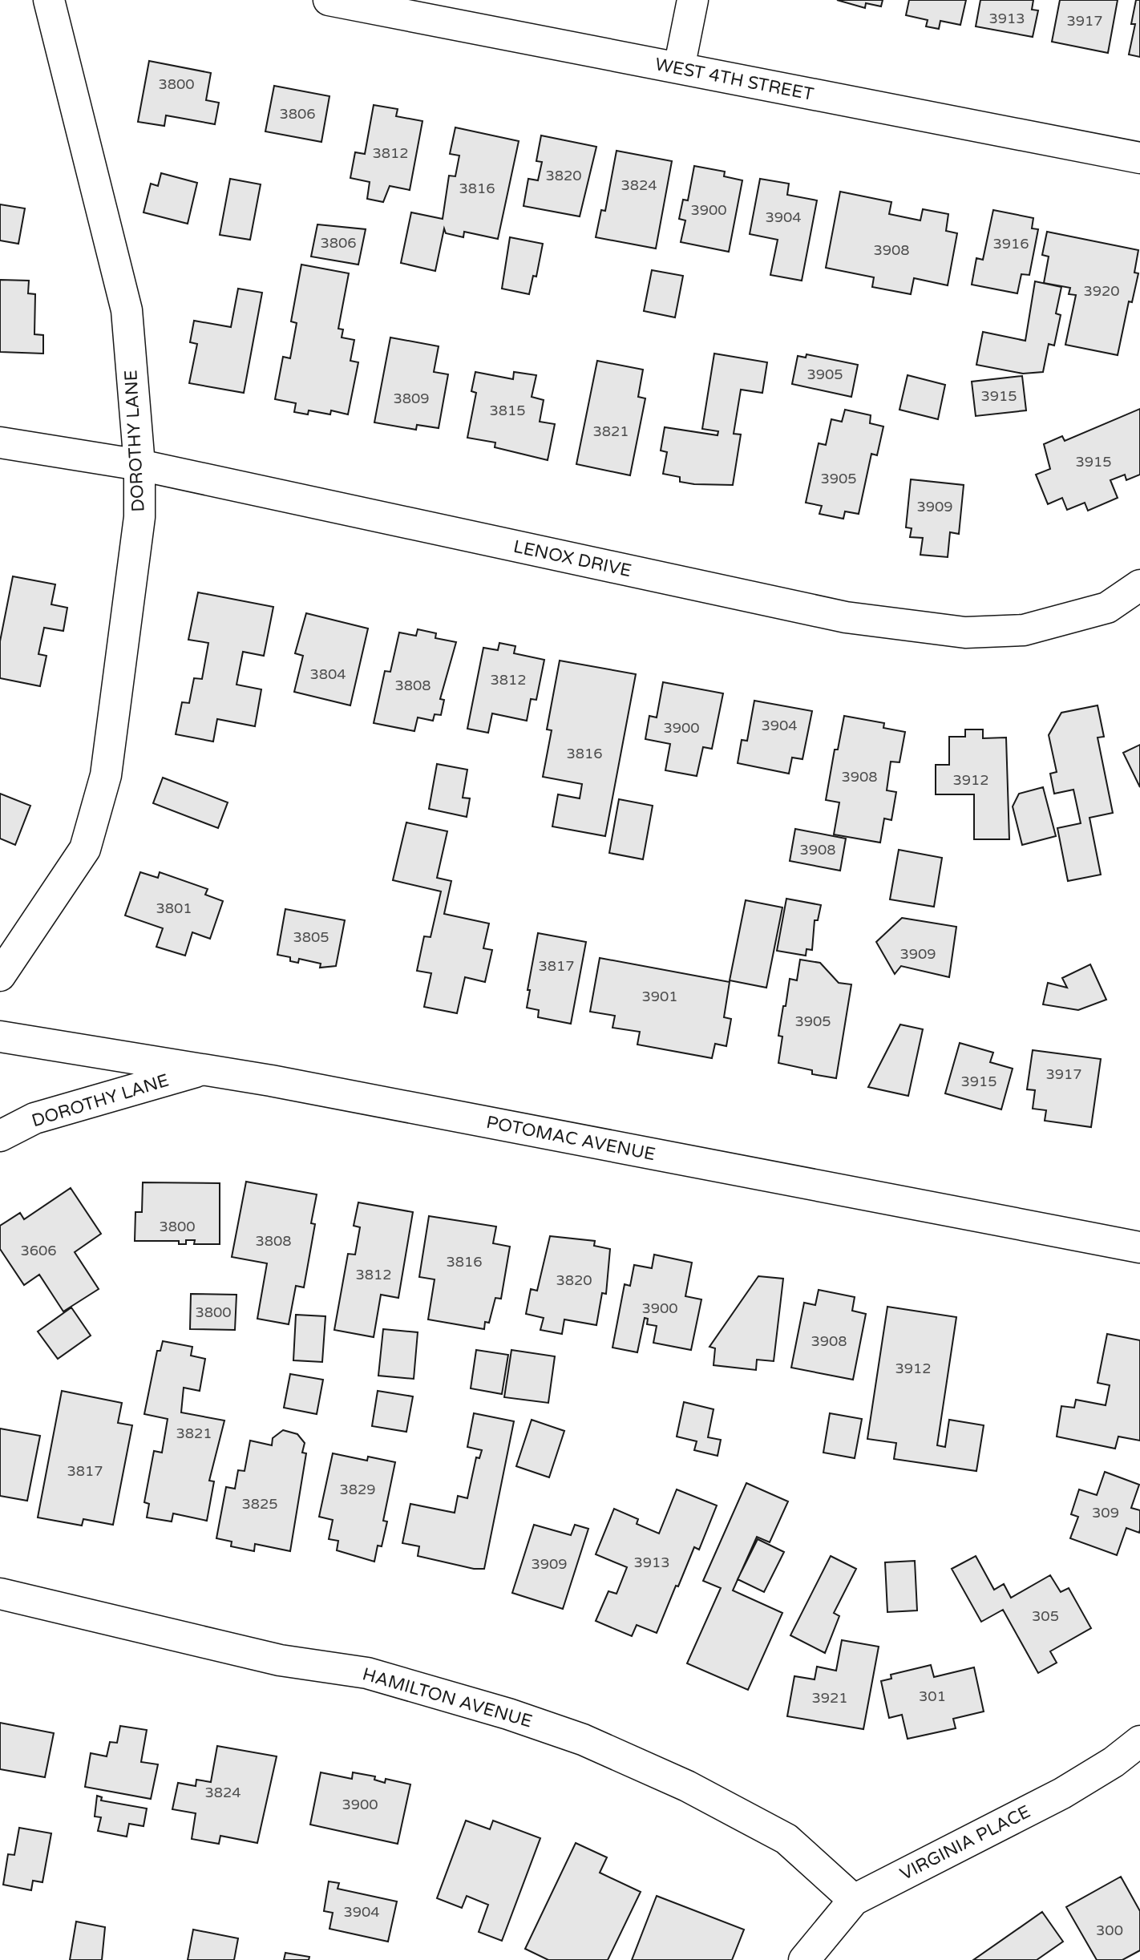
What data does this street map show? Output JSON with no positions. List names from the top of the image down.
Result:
{
  "streets": {
    "street": [
      "WEST 4TH STREET",
      "DOROTHY LANE",
      "LENOX DRIVE",
      "POTOMAC AVENUE",
      "HAMILTON AVENUE",
      "VIRGINIA PLACE"
    ]
  },
  "crossings": [
    ["DOROTHY LANE", "LENOX DRIVE"],
    ["DOROTHY LANE", "POTOMAC AVENUE"],
    ["HAMILTON AVENUE", "VIRGINIA PLACE"]
  ],
  "house_numbers": [
    "3913",
    "3917",
    "3800",
    "3806",
    "3812",
    "3820",
    "3824",
    "3816",
    "3900",
    "3904",
    "3806",
    "3916",
    "3908",
    "3920",
    "3905",
    "3915",
    "3809",
    "3815",
    "3821",
    "3915",
    "3905",
    "3909",
    "3804",
    "3812",
    "3808",
    "3904",
    "3900",
    "3816",
    "3908",
    "3912",
    "3908",
    "3801",
    "3805",
    "3909",
    "3817",
    "3901",
    "3905",
    "3917",
    "3915",
    "3800",
    "3808",
    "3606",
    "3816",
    "3812",
    "3820",
    "3900",
    "3800",
    "3908",
    "3912",
    "3821",
    "3817",
    "3829",
    "3825",
    "309",
    "3913",
    "3909",
    "305",
    "301",
    "3921",
    "3824",
    "3900",
    "3904",
    "300"
  ]
}
